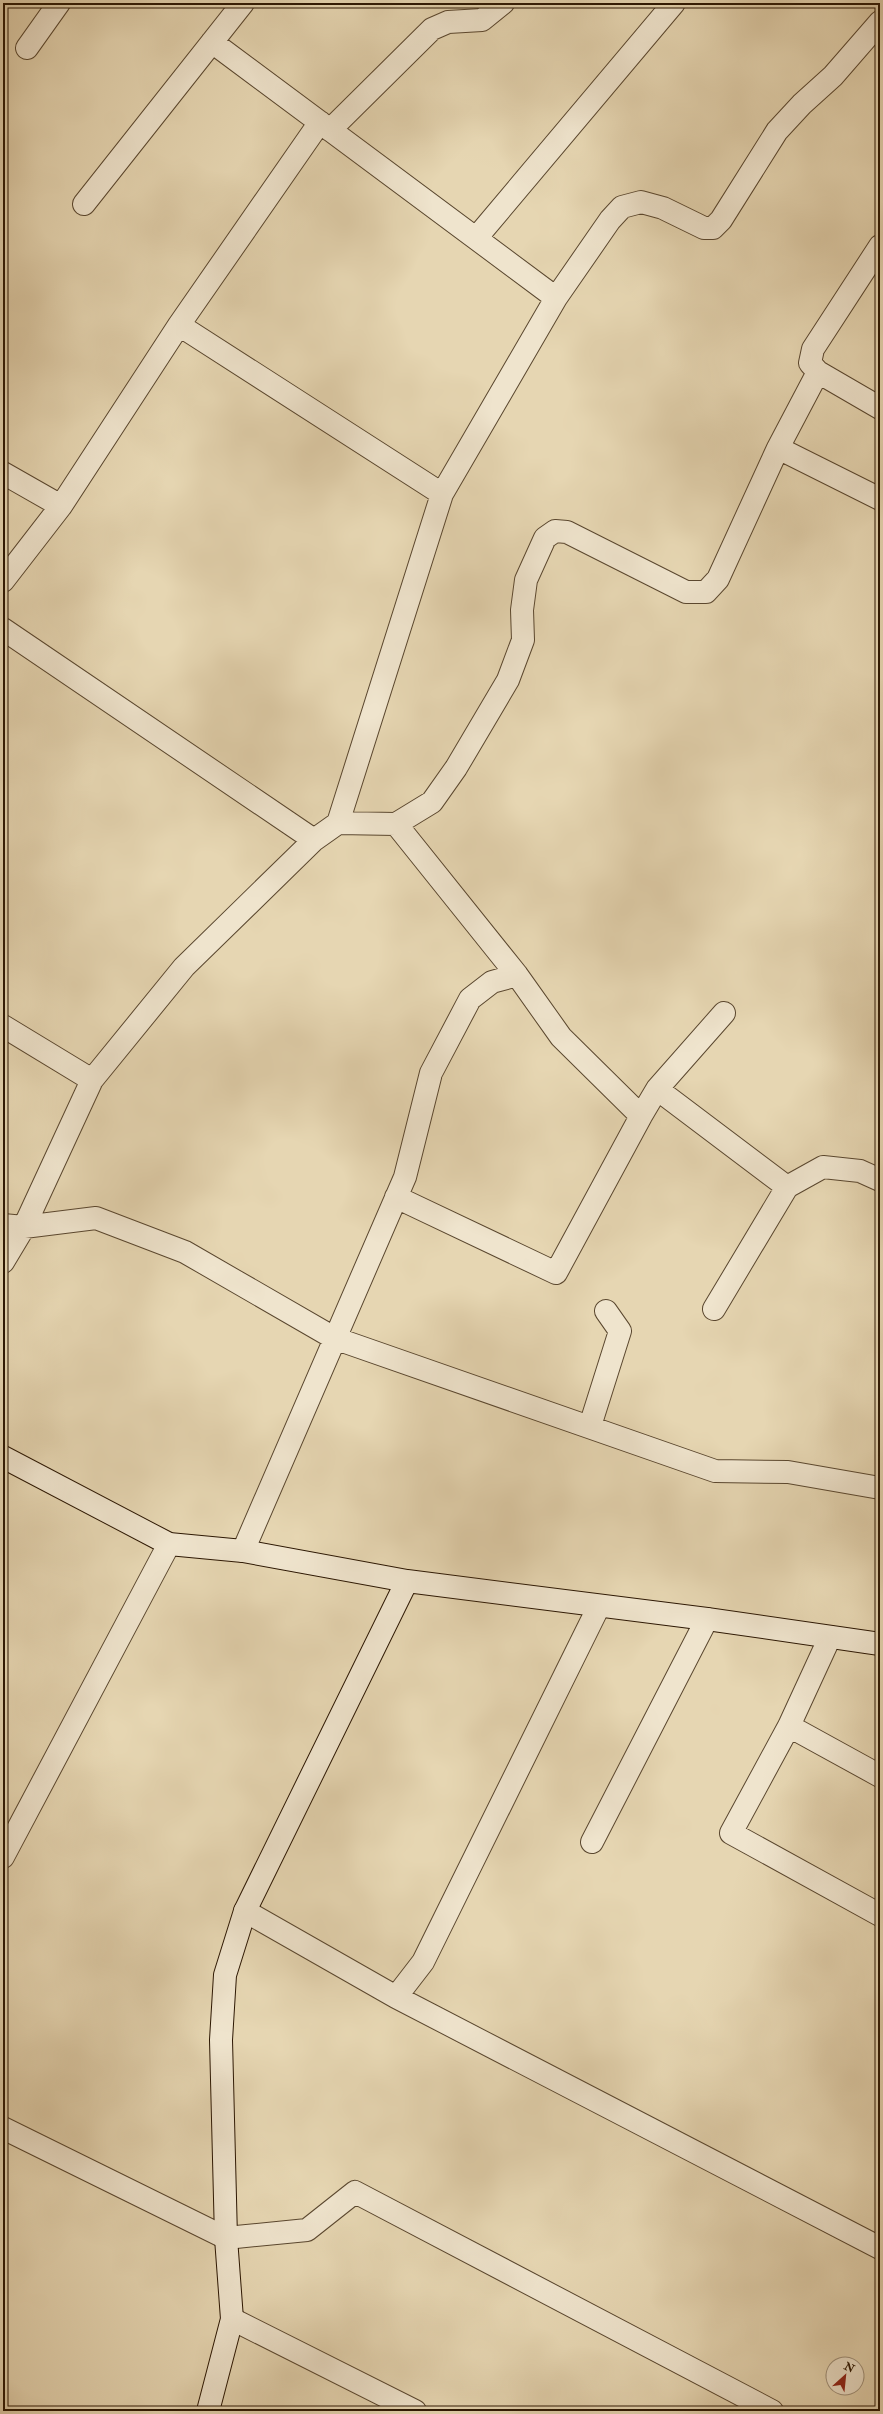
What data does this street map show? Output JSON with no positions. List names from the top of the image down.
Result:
{
  "north": "top right"
}
